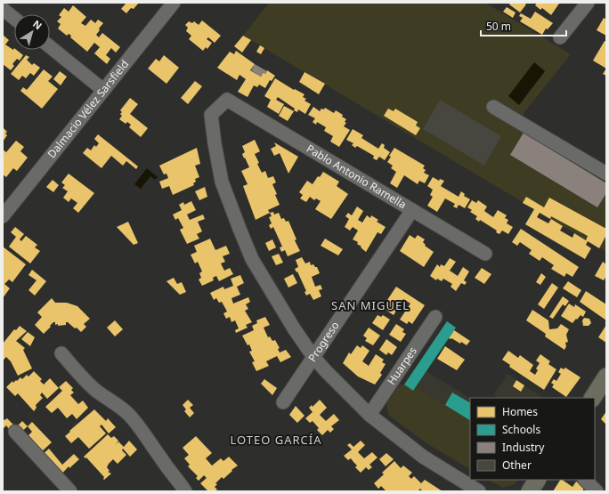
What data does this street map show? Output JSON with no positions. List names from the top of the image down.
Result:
{
  "streets": {
    "street": [
      "Dalmacio Vélez Sarsfield",
      "Pablo Antonio Ramella",
      "Progreso",
      "Huarpes"
    ]
  },
  "crossings": [
    ["Pablo Antonio Ramella", "Progreso"]
  ],
  "districts": ["SAN MIGUEL", "LOTEO GARCÍA"],
  "legend": [
    "Homes",
    "Schools",
    "Industry",
    "Other"
  ],
  "scale_bar": "50 m",
  "north": "top right"
}
